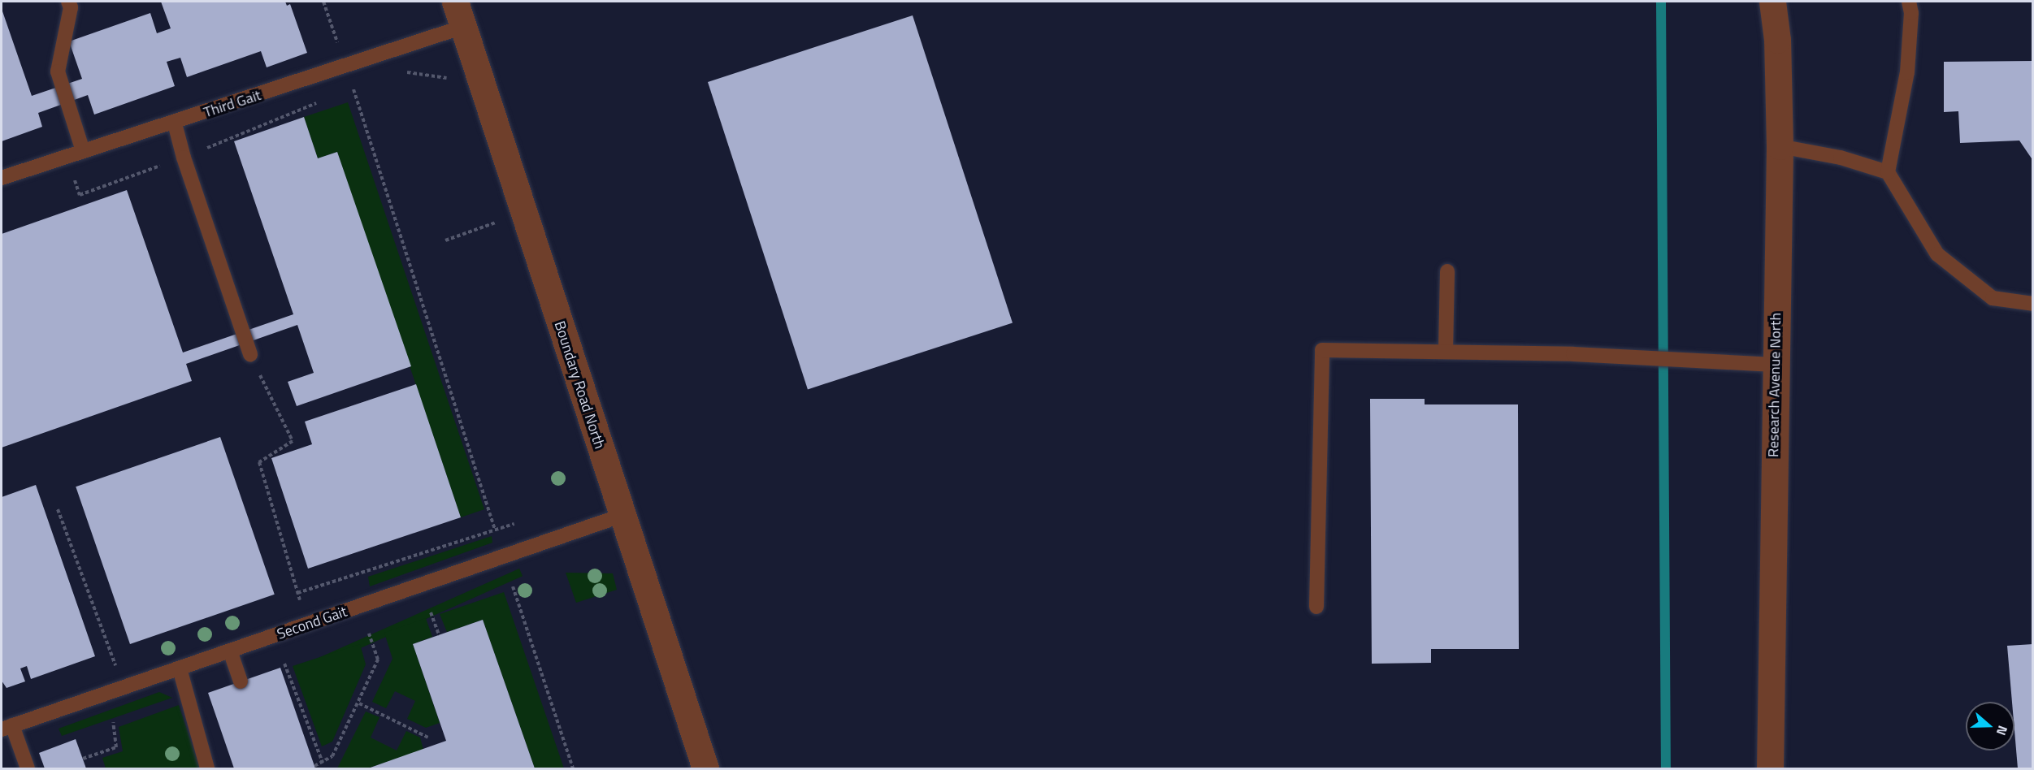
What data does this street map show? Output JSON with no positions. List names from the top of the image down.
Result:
{
  "streets": {
    "street": ["Boundary Road North", "Research Avenue North"],
    "lane": ["Third Gait", "Second Gait"]
  },
  "crossings": [
    ["Third Gait", "Boundary Road North"],
    ["Boundary Road North", "Second Gait"]
  ],
  "north": "right"
}
